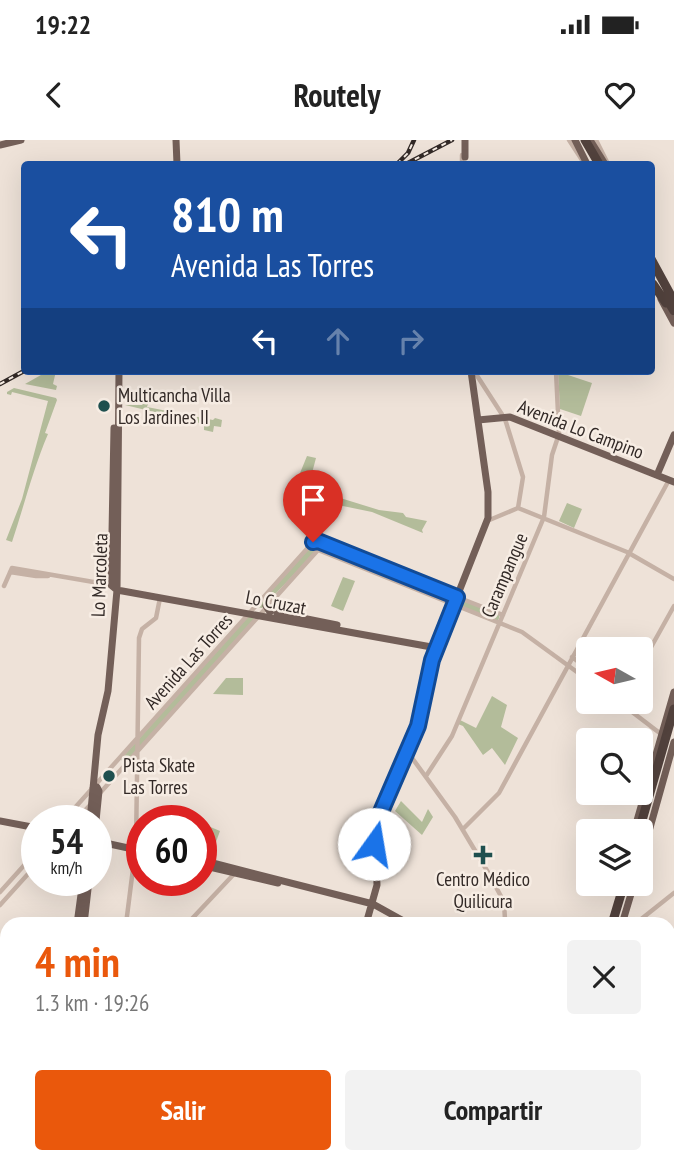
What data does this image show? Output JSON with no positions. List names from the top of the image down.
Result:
{
  "streets": {
    "main road": ["Avenida Lo Campino", "Lo Marcoleta", "Lo Cruzat"],
    "street": ["Carampangue", "Avenida Las Torres"]
  },
  "crossings": [
    ["Avenida Lo Campino", "Carampangue"],
    ["Lo Marcoleta", "Lo Cruzat"],
    ["Lo Marcoleta", "Avenida Las Torres"],
    ["Lo Cruzat", "Avenida Las Torres"]
  ],
  "places": {
    "other": ["Multicancha Villa Los Jardines II", "Pista Skate Las Torres"],
    "health": ["Centro Médico Quilicura"]
  },
  "north": "left",
  "page": {
    "status": "19:22",
    "header": "Routely",
    "turn": ["810 m", "Avenida Las Torres"],
    "speed": "54 km/h",
    "limit": "60",
    "heading": ["4 min", "1.3 km · 19:26"],
    "buttons": ["Salir", "Compartir"]
  }
}
